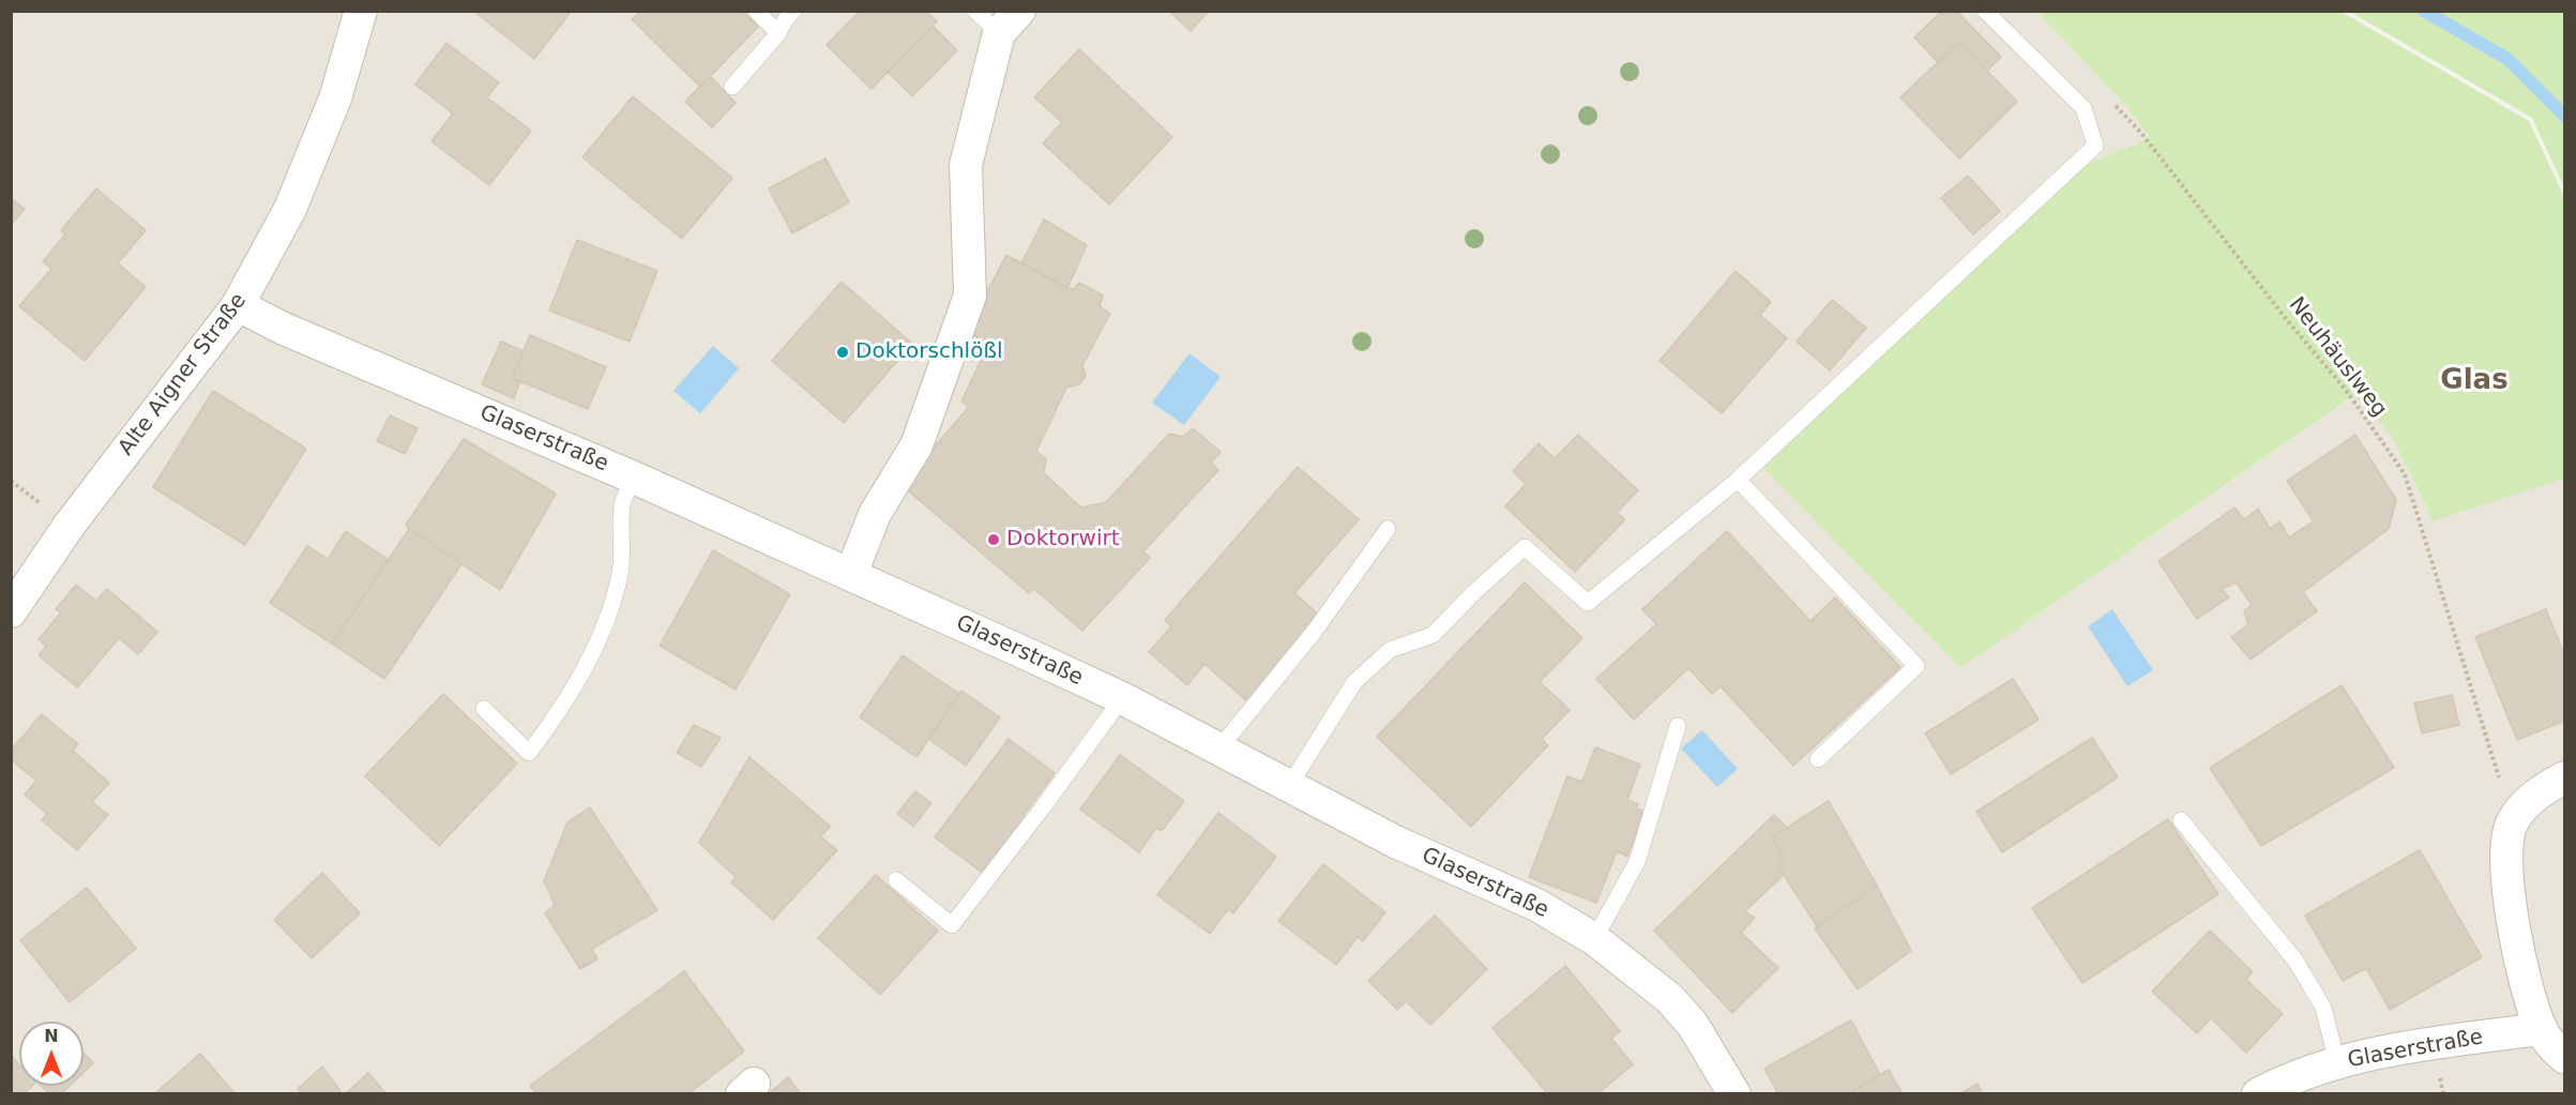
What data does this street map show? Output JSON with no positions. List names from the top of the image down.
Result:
{
  "streets": {
    "street": ["Alte Aigner Straße", "Glaserstraße"],
    "path": ["Neuhäuslweg"]
  },
  "crossings": [
    ["Alte Aigner Straße", "Glaserstraße"]
  ],
  "districts": ["Glas"],
  "places": ["Doktorschlößl", "Doktorwirt"],
  "north": "top"
}
